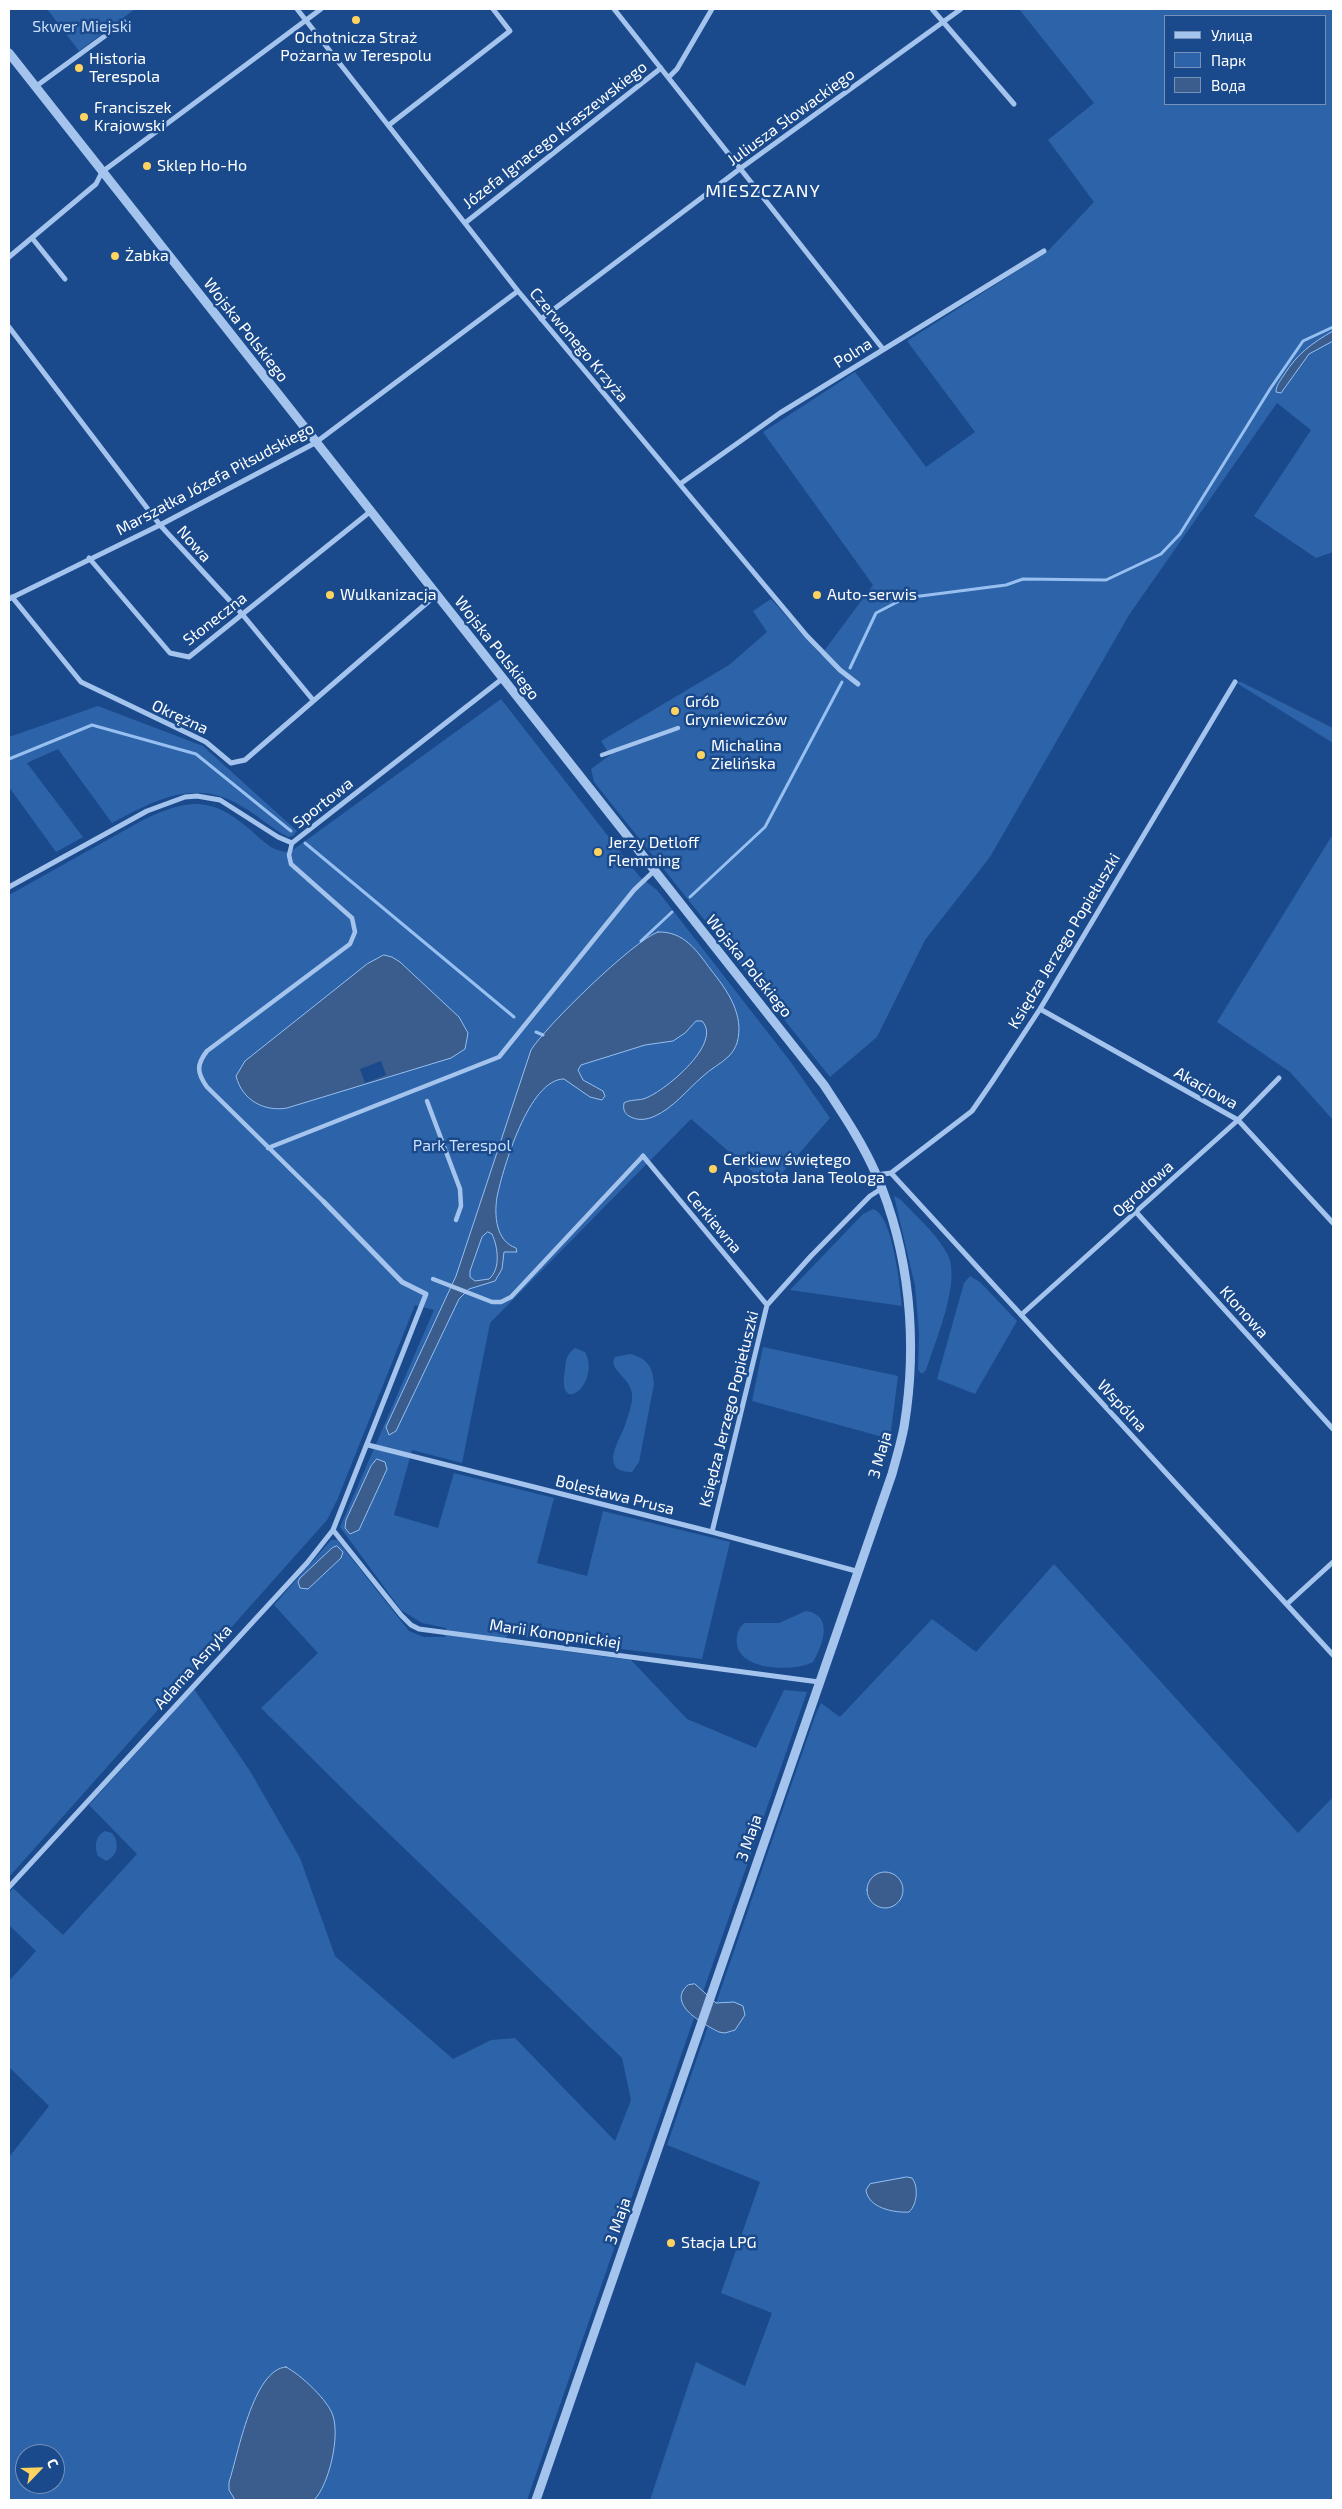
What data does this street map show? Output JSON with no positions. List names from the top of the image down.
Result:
{
  "streets": {
    "street": [
      "Juliusza Słowackiego",
      "Józefa Ignacego Kraszewskiego",
      "Wojska Polskiego",
      "Czerwonego Krzyża",
      "Polna",
      "Marszałka Józefa Piłsudskiego",
      "Nowa",
      "Słoneczna",
      "Okrężna",
      "Sportowa",
      "Księdza Jerzego Popiełuszki",
      "Akacjowa",
      "Ogrodowa",
      "Cerkiewna",
      "Klonowa",
      "Wspólna",
      "3 Maja",
      "Bolesława Prusa",
      "Marii Konopnickiej",
      "Adama Asnyka"
    ]
  },
  "crossings": [
    ["Juliusza Słowackiego", "Czerwonego Krzyża"],
    ["Józefa Ignacego Kraszewskiego", "Czerwonego Krzyża"],
    ["Wojska Polskiego", "Marszałka Józefa Piłsudskiego"],
    ["Wojska Polskiego", "Słoneczna"],
    ["Wojska Polskiego", "Okrężna"],
    ["Wojska Polskiego", "Sportowa"],
    ["Wojska Polskiego", "3 Maja"],
    ["Czerwonego Krzyża", "Polna"],
    ["Czerwonego Krzyża", "Marszałka Józefa Piłsudskiego"],
    ["Marszałka Józefa Piłsudskiego", "Nowa"],
    ["Marszałka Józefa Piłsudskiego", "Słoneczna"],
    ["Marszałka Józefa Piłsudskiego", "Okrężna"],
    ["Nowa", "Słoneczna"],
    ["Nowa", "Okrężna"],
    ["Księdza Jerzego Popiełuszki", "Akacjowa"],
    ["Księdza Jerzego Popiełuszki", "Cerkiewna"],
    ["Księdza Jerzego Popiełuszki", "Wspólna"],
    ["Księdza Jerzego Popiełuszki", "3 Maja"],
    ["Księdza Jerzego Popiełuszki", "Bolesława Prusa"],
    ["Akacjowa", "Ogrodowa"],
    ["Ogrodowa", "Klonowa"],
    ["Ogrodowa", "Wspólna"],
    ["3 Maja", "Bolesława Prusa"],
    ["3 Maja", "Marii Konopnickiej"],
    ["Bolesława Prusa", "Adama Asnyka"],
    ["Marii Konopnickiej", "Adama Asnyka"]
  ],
  "districts": ["MIESZCZANY"],
  "parks": ["Skwer Miejski", "Park Terespol"],
  "places": [
    "Ochotnicza Straż Pożarna w Terespolu",
    "Historia Terespola",
    "Franciszek Krajowski",
    "Sklep Ho-Ho",
    "Żabka",
    "Wulkanizacja",
    "Auto-serwis",
    "Grób Gryniewiczów",
    "Michalina Zielińska",
    "Jerzy Detloff Flemming",
    "Cerkiew świętego Apostoła Jana Teologa",
    "Stacja LPG"
  ],
  "legend": ["Улица", "Парк", "Вода"],
  "north": "top right"
}
